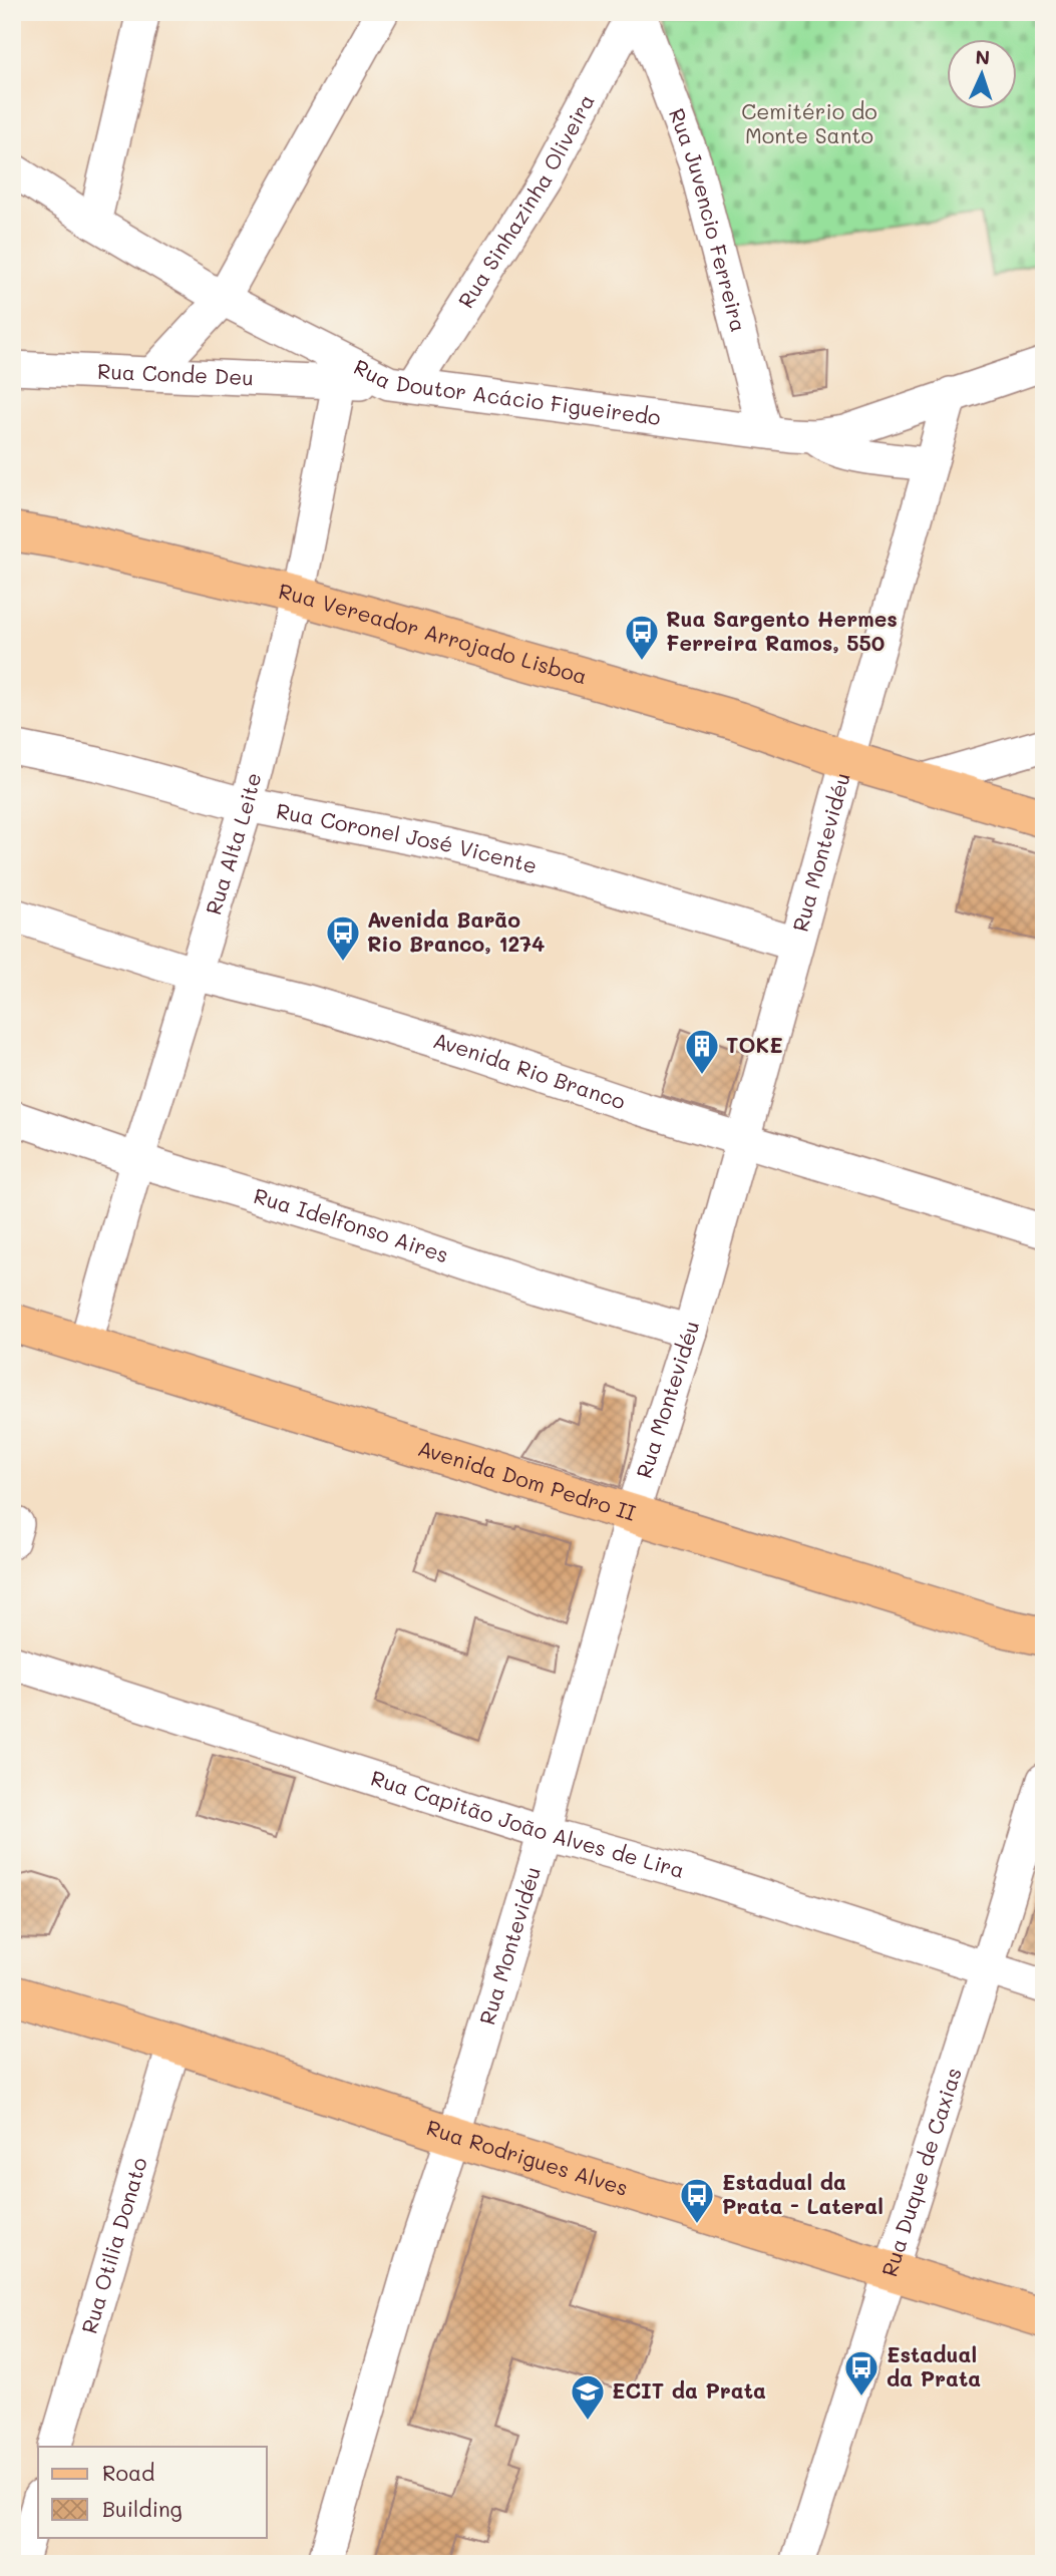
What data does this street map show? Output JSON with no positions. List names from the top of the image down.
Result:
{
  "streets": {
    "main road": ["Rua Vereador Arrojado Lisboa", "Avenida Dom Pedro II", "Rua Rodrigues Alves"],
    "street": [
      "Rua Sinhazinha Oliveira",
      "Rua Juvencio Ferreira",
      "Rua Conde Deu",
      "Rua Doutor Acácio Figueiredo",
      "Rua Coronel José Vicente",
      "Rua Alta Leite",
      "Rua Montevidéu",
      "Avenida Rio Branco",
      "Rua Idelfonso Aires",
      "Rua Capitão João Alves de Lira",
      "Rua Duque de Caxias",
      "Rua Otilia Donato"
    ]
  },
  "crossings": [
    ["Rua Sinhazinha Oliveira", "Rua Doutor Acácio Figueiredo"],
    ["Rua Juvencio Ferreira", "Rua Doutor Acácio Figueiredo"],
    ["Rua Conde Deu", "Rua Alta Leite"],
    ["Rua Doutor Acácio Figueiredo", "Rua Montevidéu"],
    ["Rua Vereador Arrojado Lisboa", "Rua Alta Leite"],
    ["Rua Vereador Arrojado Lisboa", "Rua Montevidéu"],
    ["Rua Coronel José Vicente", "Rua Alta Leite"],
    ["Rua Coronel José Vicente", "Rua Montevidéu"],
    ["Rua Alta Leite", "Avenida Rio Branco"],
    ["Rua Alta Leite", "Rua Idelfonso Aires"],
    ["Rua Alta Leite", "Avenida Dom Pedro II"],
    ["Rua Montevidéu", "Avenida Rio Branco"],
    ["Rua Montevidéu", "Rua Idelfonso Aires"],
    ["Rua Montevidéu", "Avenida Dom Pedro II"],
    ["Rua Montevidéu", "Rua Capitão João Alves de Lira"],
    ["Rua Montevidéu", "Rua Rodrigues Alves"],
    ["Rua Capitão João Alves de Lira", "Rua Duque de Caxias"],
    ["Rua Rodrigues Alves", "Rua Duque de Caxias"],
    ["Rua Rodrigues Alves", "Rua Otilia Donato"]
  ],
  "parks": ["Cemitério do Monte Santo"],
  "places": {
    "bus stop": [
      "Rua Sargento Hermes Ferreira Ramos, 550",
      "Avenida Barão Rio Branco, 1274",
      "Estadual da Prata - Lateral",
      "Estadual da Prata"
    ],
    "building": ["TOKE"],
    "school or university": ["ECIT da Prata"]
  },
  "legend": ["Road", "Building"],
  "north": "top"
}
